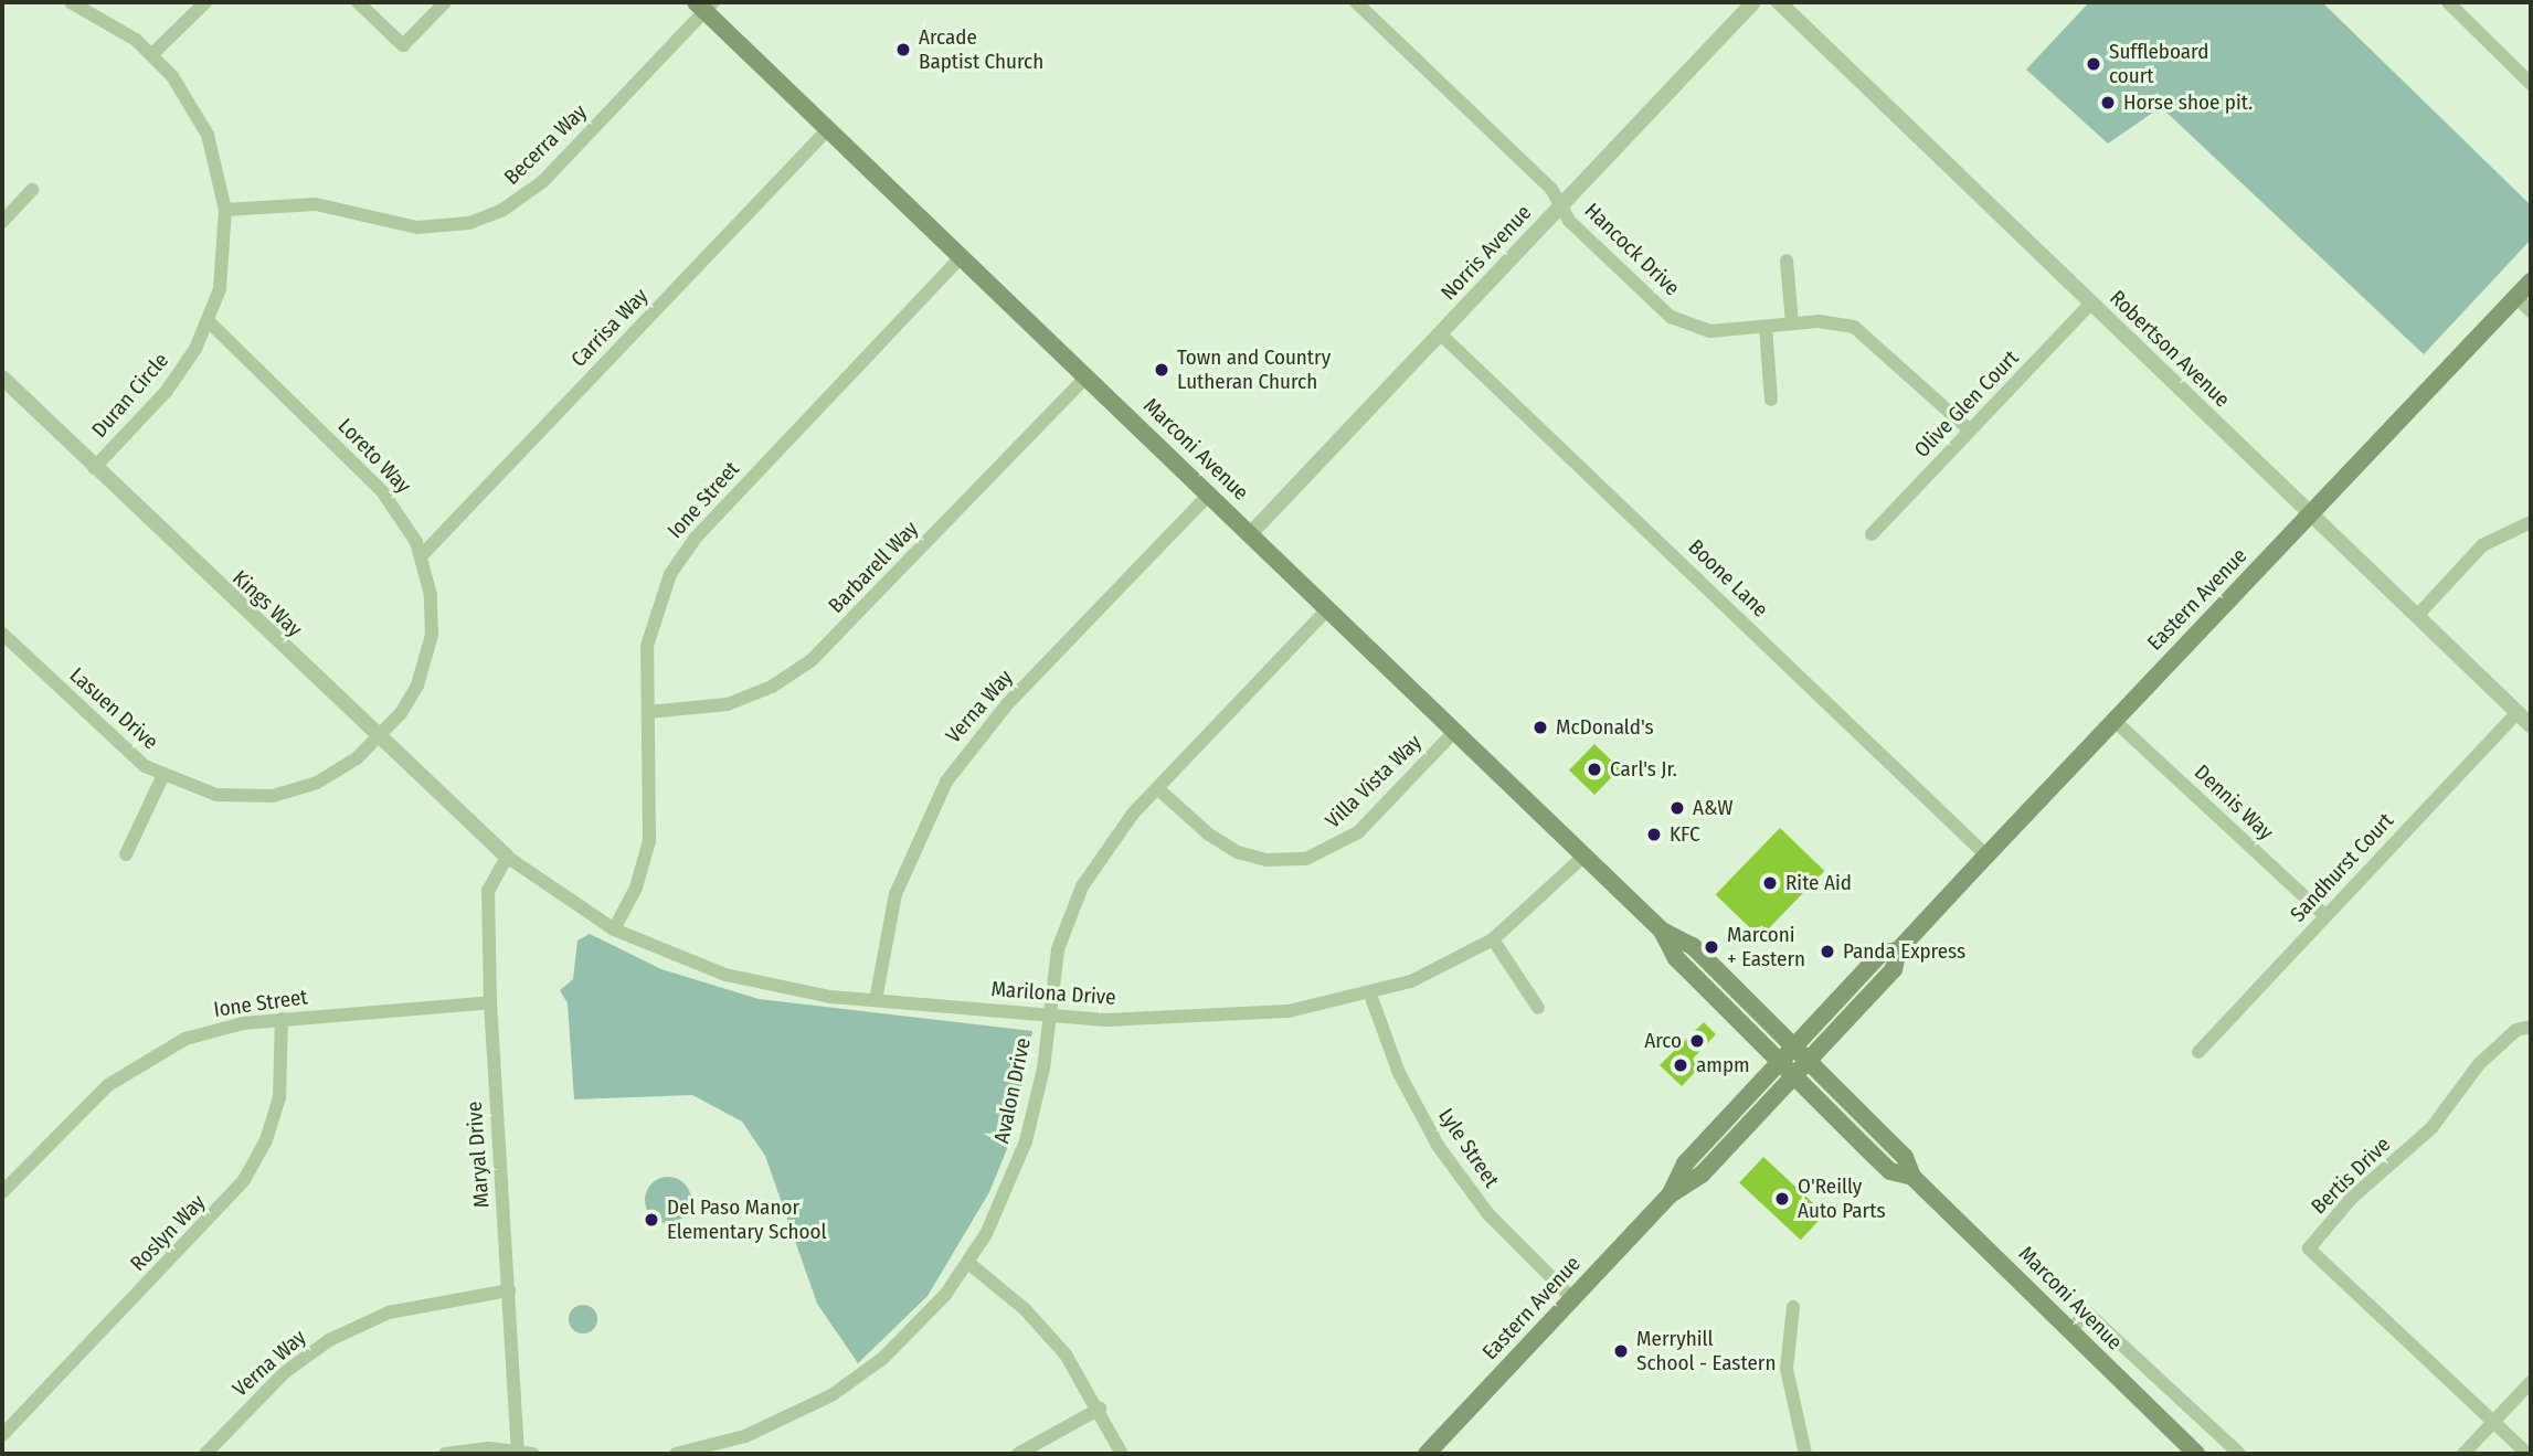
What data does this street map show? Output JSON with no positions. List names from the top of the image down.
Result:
{
  "streets": {
    "main road": ["Marconi Avenue", "Eastern Avenue"],
    "street": [
      "Becerra Way",
      "Hancock Drive",
      "Norris Avenue",
      "Carrisa Way",
      "Robertson Avenue",
      "Duran Circle",
      "Olive Glen Court",
      "Loreto Way",
      "Ione Street",
      "Barbarell Way",
      "Boone Lane",
      "Kings Way",
      "Verna Way",
      "Lasuen Drive",
      "Villa Vista Way",
      "Dennis Way",
      "Sandhurst Court",
      "Marilona Drive",
      "Avalon Drive",
      "Lyle Street",
      "Maryal Drive",
      "Bertis Drive",
      "Roslyn Way"
    ]
  },
  "crossings": [
    ["Becerra Way", "Duran Circle"],
    ["Becerra Way", "Marconi Avenue"],
    ["Hancock Drive", "Norris Avenue"],
    ["Hancock Drive", "Olive Glen Court"],
    ["Norris Avenue", "Marconi Avenue"],
    ["Norris Avenue", "Boone Lane"],
    ["Carrisa Way", "Marconi Avenue"],
    ["Carrisa Way", "Loreto Way"],
    ["Robertson Avenue", "Olive Glen Court"],
    ["Robertson Avenue", "Eastern Avenue"],
    ["Robertson Avenue", "Sandhurst Court"],
    ["Duran Circle", "Loreto Way"],
    ["Duran Circle", "Kings Way"],
    ["Marconi Avenue", "Ione Street"],
    ["Marconi Avenue", "Barbarell Way"],
    ["Marconi Avenue", "Eastern Avenue"],
    ["Marconi Avenue", "Verna Way"],
    ["Marconi Avenue", "Villa Vista Way"],
    ["Marconi Avenue", "Marilona Drive"],
    ["Marconi Avenue", "Avalon Drive"],
    ["Loreto Way", "Kings Way"],
    ["Loreto Way", "Lasuen Drive"],
    ["Ione Street", "Barbarell Way"],
    ["Ione Street", "Marilona Drive"],
    ["Ione Street", "Maryal Drive"],
    ["Ione Street", "Roslyn Way"],
    ["Boone Lane", "Eastern Avenue"],
    ["Eastern Avenue", "Dennis Way"],
    ["Eastern Avenue", "Lyle Street"],
    ["Kings Way", "Lasuen Drive"],
    ["Kings Way", "Marilona Drive"],
    ["Kings Way", "Maryal Drive"],
    ["Verna Way", "Marilona Drive"],
    ["Verna Way", "Maryal Drive"],
    ["Villa Vista Way", "Avalon Drive"],
    ["Dennis Way", "Sandhurst Court"],
    ["Marilona Drive", "Avalon Drive"],
    ["Marilona Drive", "Lyle Street"],
    ["Marilona Drive", "Maryal Drive"]
  ],
  "places": [
    "Arcade Baptist Church",
    "Suffleboard court",
    "Horse shoe pit.",
    "Town and Country Lutheran Church",
    "McDonald's",
    "Carl's Jr.",
    "A&W",
    "KFC",
    "Rite Aid",
    "Marconi + Eastern",
    "Panda Express",
    "Arco",
    "ampm",
    "O'Reilly Auto Parts",
    "Del Paso Manor Elementary School",
    "Merryhill School - Eastern"
  ]
}
